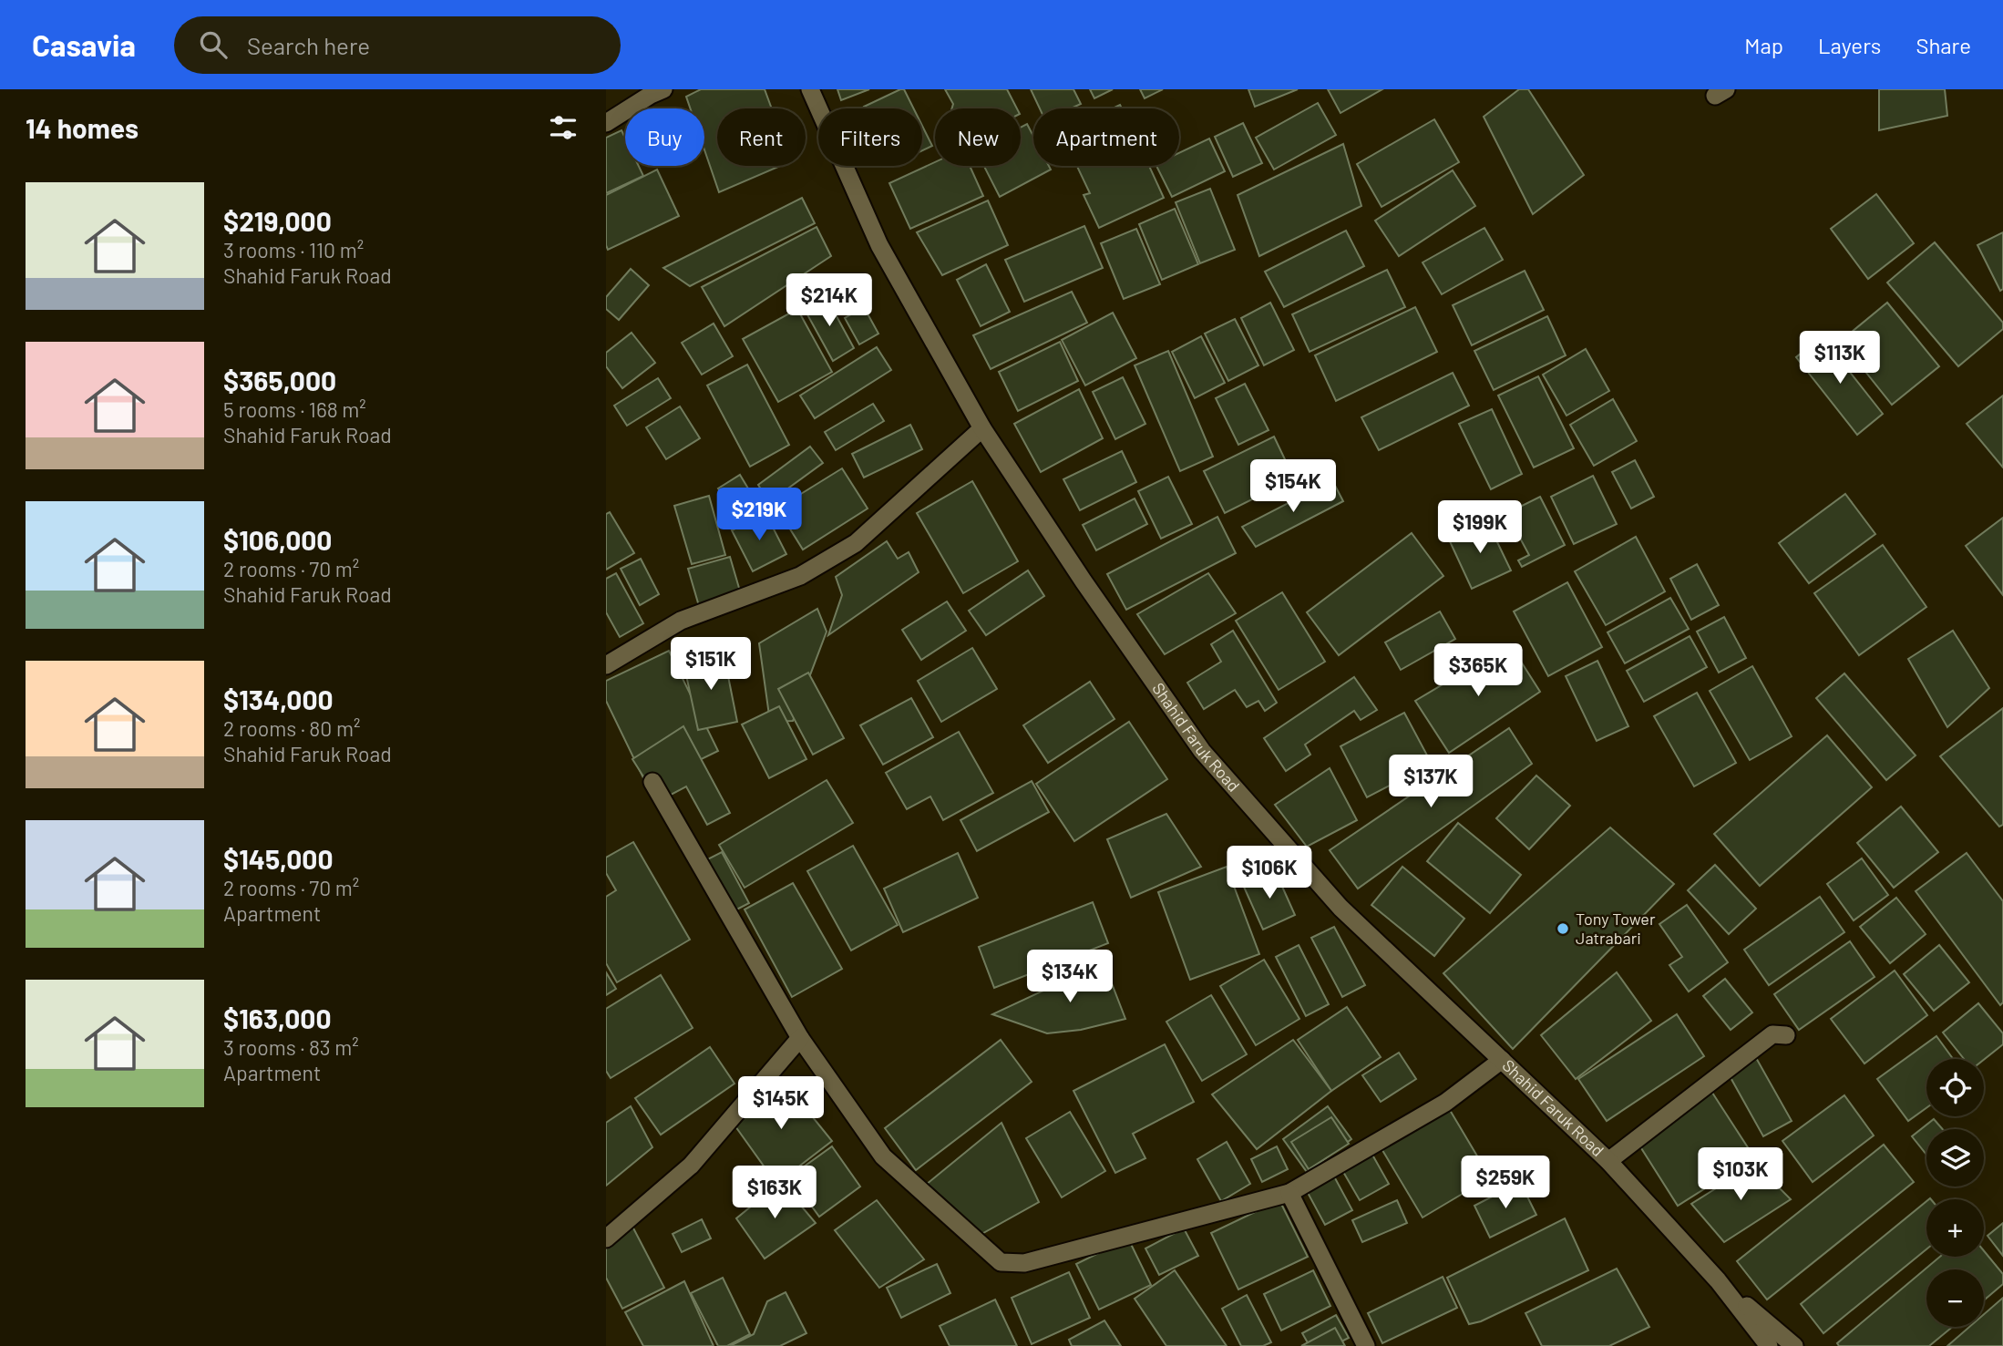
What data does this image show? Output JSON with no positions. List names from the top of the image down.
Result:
{
  "streets": {
    "street": ["Shahid Faruk Road"]
  },
  "places": ["Tony Tower Jatrabari"],
  "page": {
    "header": "Casavia",
    "search": "Search here",
    "nav": ["Map", "Layers", "Share"],
    "heading": "14 homes",
    "chip": [
      "Buy",
      "Rent",
      "Filters",
      "New",
      "Apartment"
    ],
    "list": [
      {
        "name": "$219,000",
        "note": "3 rooms · 110 m² · Shahid Faruk Road"
      },
      {
        "name": "$365,000",
        "note": "5 rooms · 168 m² · Shahid Faruk Road"
      },
      {
        "name": "$106,000",
        "note": "2 rooms · 70 m² · Shahid Faruk Road"
      },
      {
        "name": "$134,000",
        "note": "2 rooms · 80 m² · Shahid Faruk Road"
      },
      {
        "name": "$145,000",
        "note": "2 rooms · 70 m² · Apartment"
      },
      {
        "name": "$163,000",
        "note": "3 rooms · 83 m² · Apartment"
      }
    ],
    "price": [
      "$214K",
      "$113K",
      "$154K",
      "$219K",
      "$199K",
      "$151K",
      "$365K",
      "$137K",
      "$106K",
      "$134K",
      "$145K",
      "$103K",
      "$259K",
      "$163K"
    ],
    "map_buttons": ["+", "−"]
  }
}
